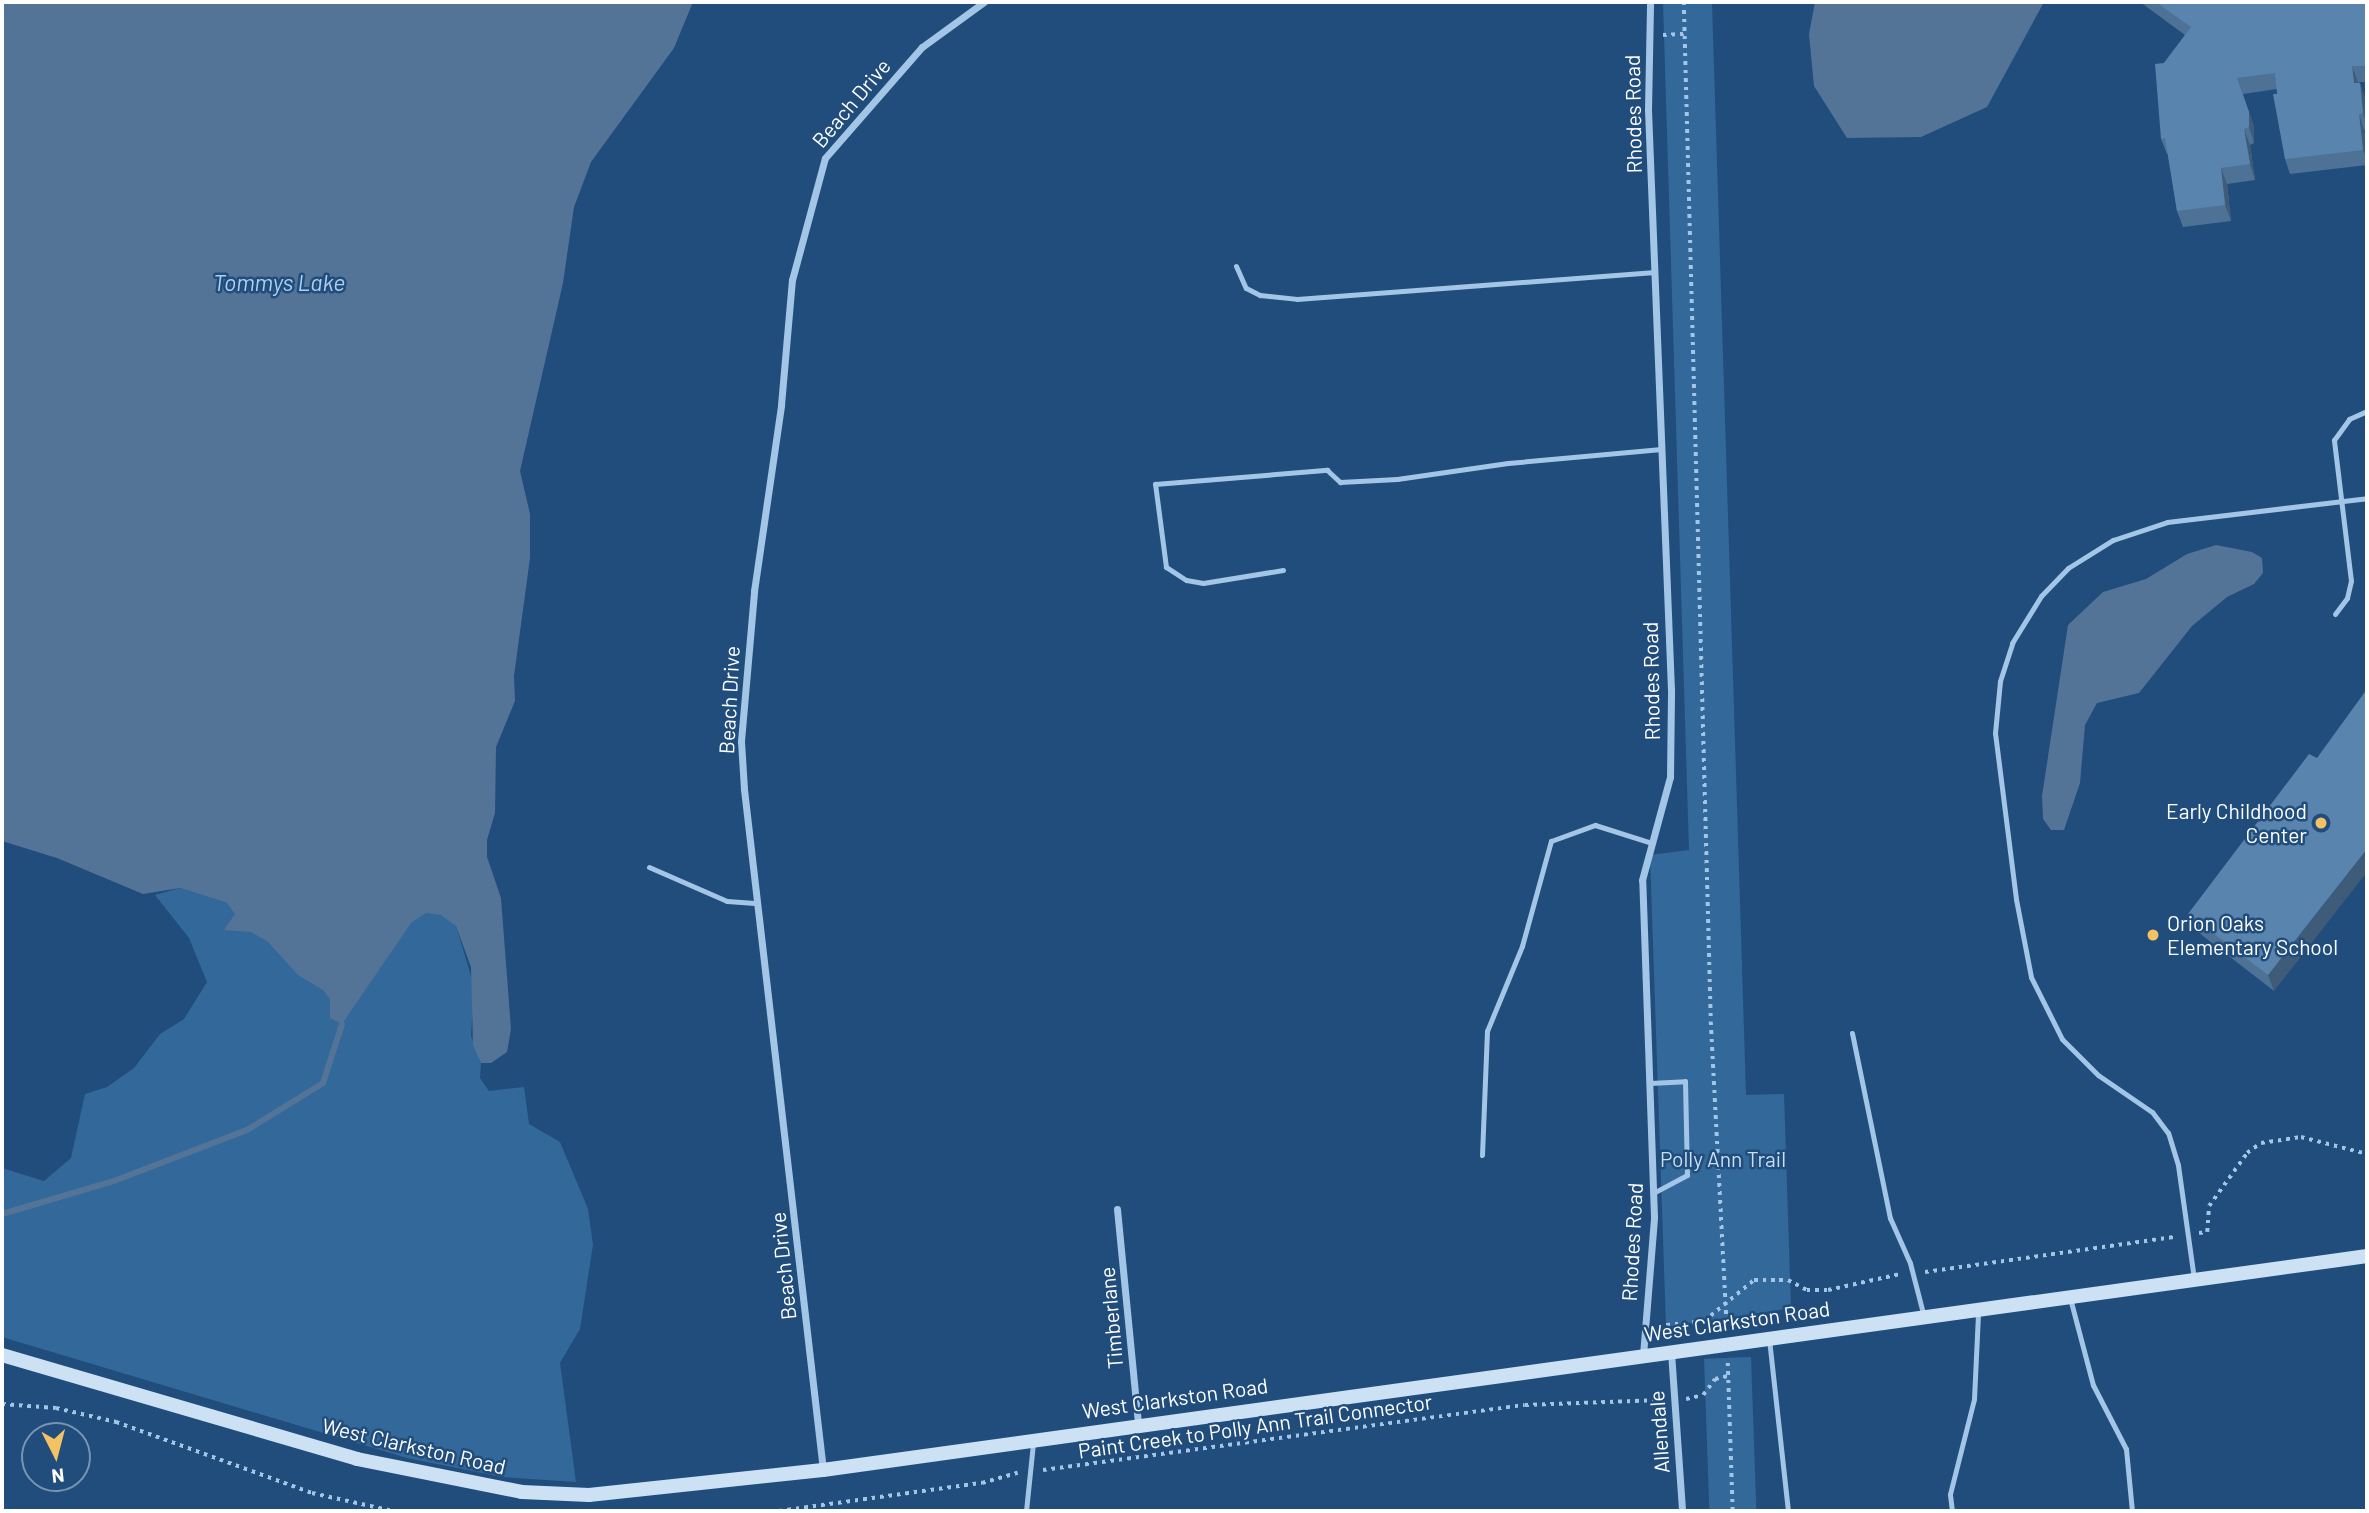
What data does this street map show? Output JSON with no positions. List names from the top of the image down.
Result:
{
  "streets": {
    "main road": ["West Clarkston Road"],
    "street": [
      "Beach Drive",
      "Rhodes Road",
      "Timberlane",
      "Allendale"
    ],
    "path": ["Paint Creek to Polly Ann Trail Connector"]
  },
  "crossings": [
    ["Beach Drive", "West Clarkston Road"],
    ["Rhodes Road", "West Clarkston Road"],
    ["Timberlane", "West Clarkston Road"],
    ["West Clarkston Road", "Allendale"],
    ["Paint Creek to Polly Ann Trail Connector", "Allendale"]
  ],
  "water": ["Tommys Lake"],
  "parks": ["Polly Ann Trail"],
  "places": ["Early Childhood Center", "Orion Oaks Elementary School"],
  "north": "bottom"
}
